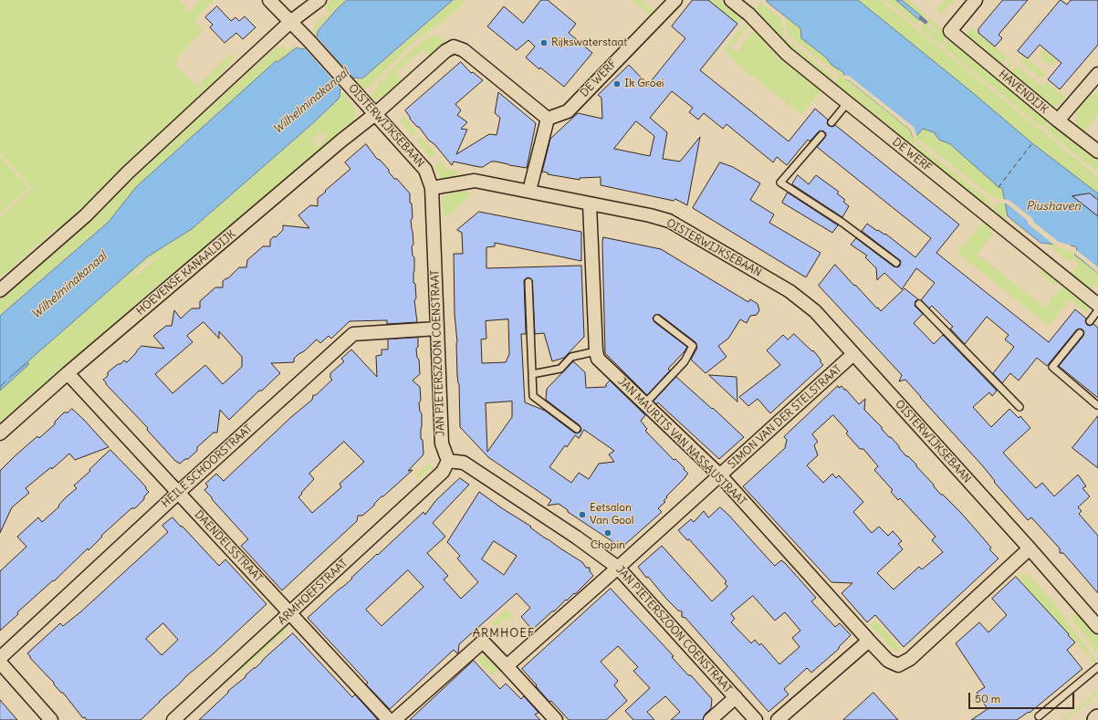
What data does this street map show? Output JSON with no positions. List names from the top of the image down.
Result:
{
  "streets": {
    "street": [
      "DE WERF",
      "HAVENDIJK",
      "OISTERWIJKSEBAAN",
      "HOEVENSE KANAALDIJK",
      "JAN PIETERSZOON COENSTRAAT",
      "SIMON VAN DER STELSTRAAT",
      "JAN MAURITS VAN NASSAUSTRAAT",
      "HEILE SCHOORSTRAAT",
      "DAENDELSSTRAAT",
      "ARMHOEFSTRAAT"
    ]
  },
  "crossings": [
    ["DE WERF", "HOEVENSE KANAALDIJK"],
    ["OISTERWIJKSEBAAN", "HOEVENSE KANAALDIJK"],
    ["OISTERWIJKSEBAAN", "JAN PIETERSZOON COENSTRAAT"],
    ["OISTERWIJKSEBAAN", "SIMON VAN DER STELSTRAAT"],
    ["OISTERWIJKSEBAAN", "JAN MAURITS VAN NASSAUSTRAAT"],
    ["HOEVENSE KANAALDIJK", "DAENDELSSTRAAT"],
    ["JAN PIETERSZOON COENSTRAAT", "SIMON VAN DER STELSTRAAT"],
    ["JAN PIETERSZOON COENSTRAAT", "HEILE SCHOORSTRAAT"],
    ["JAN PIETERSZOON COENSTRAAT", "ARMHOEFSTRAAT"],
    ["SIMON VAN DER STELSTRAAT", "JAN MAURITS VAN NASSAUSTRAAT"],
    ["HEILE SCHOORSTRAAT", "DAENDELSSTRAAT"],
    ["DAENDELSSTRAAT", "ARMHOEFSTRAAT"]
  ],
  "districts": ["ARMHOEF"],
  "water": ["Wilhelminakanaal", "Piushaven"],
  "places": [
    "Rijkswaterstaat",
    "Ik Groei",
    "Eetsalon Van Gool",
    "Chopin"
  ],
  "scale_bar": "50 m"
}
